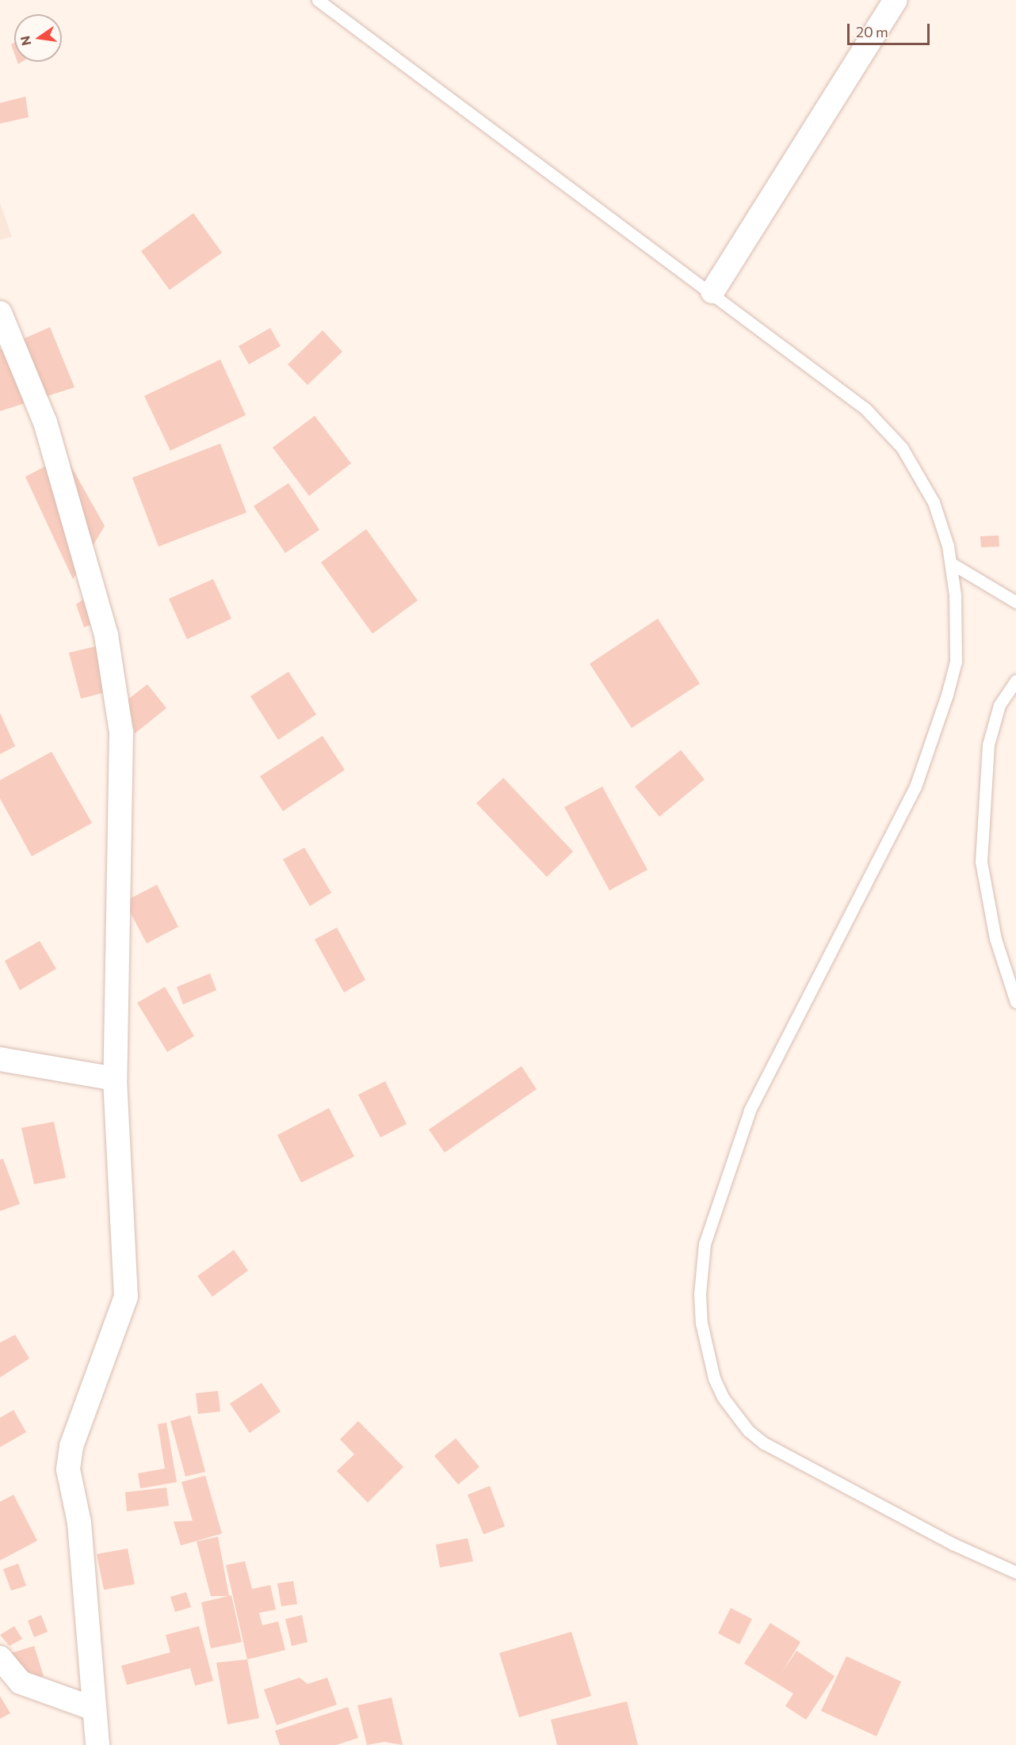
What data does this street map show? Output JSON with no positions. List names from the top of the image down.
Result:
{
  "scale_bar": "20 m",
  "north": "left"
}
